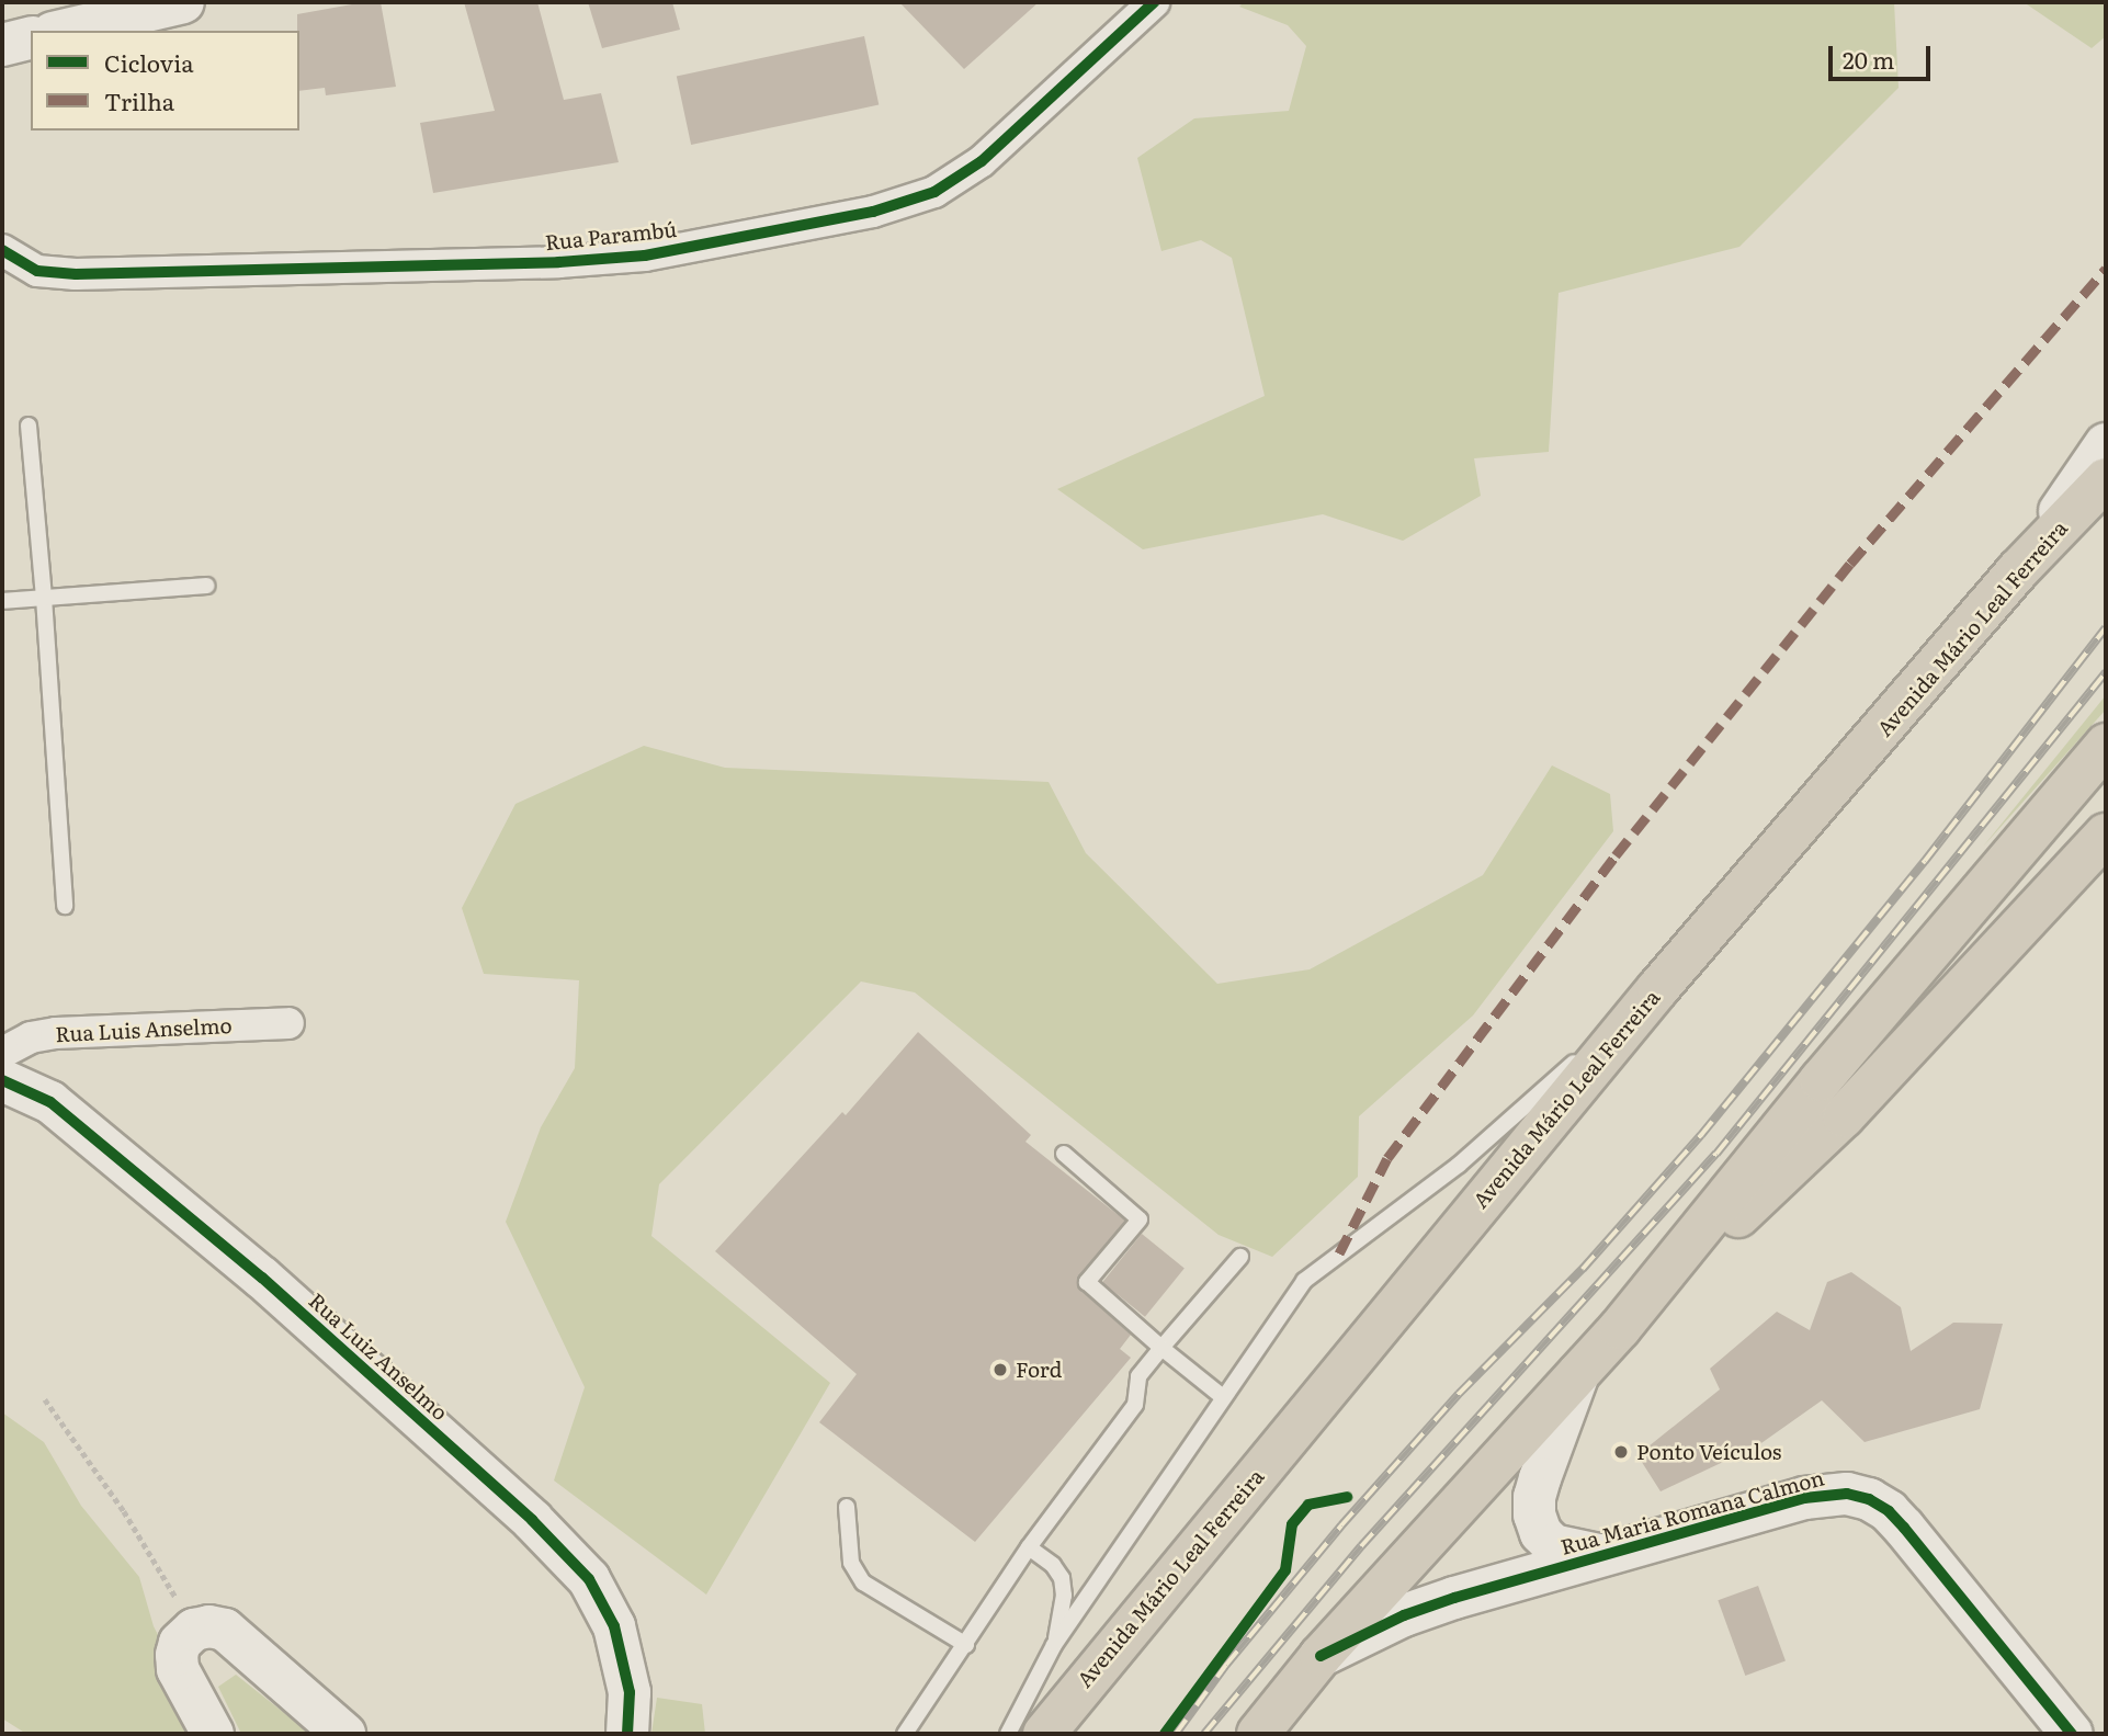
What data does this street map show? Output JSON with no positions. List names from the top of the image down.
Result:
{
  "streets": {
    "highway": ["Avenida Mário Leal Ferreira"],
    "street": [
      "Rua Parambú",
      "Rua Luis Anselmo",
      "Rua Luiz Anselmo",
      "Rua Maria Romana Calmon"
    ]
  },
  "places": ["Ford", "Ponto Veículos"],
  "legend": ["Ciclovia", "Trilha"],
  "scale_bar": "20 m"
}
